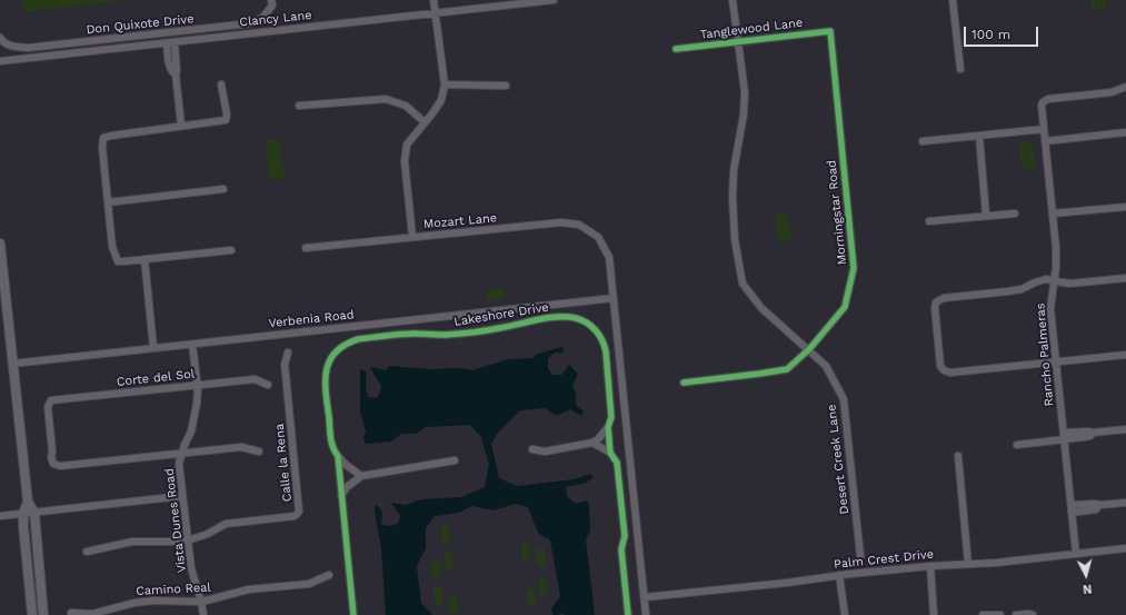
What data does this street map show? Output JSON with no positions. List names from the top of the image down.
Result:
{
  "streets": {
    "street": [
      "Clancy Lane",
      "Don Quixote Drive",
      "Tanglewood Lane",
      "Morningstar Road",
      "Mozart Lane",
      "Lakeshore Drive",
      "Verbenia Road",
      "Rancho Palmeras",
      "Corte del Sol",
      "Desert Creek Lane",
      "Calle la Rena",
      "Vista Dunes Road",
      "Palm Crest Drive",
      "Camino Real"
    ]
  },
  "crossings": [
    ["Clancy Lane", "Mozart Lane"],
    ["Tanglewood Lane", "Morningstar Road"],
    ["Tanglewood Lane", "Desert Creek Lane"],
    ["Morningstar Road", "Desert Creek Lane"],
    ["Mozart Lane", "Verbenia Road"],
    ["Mozart Lane", "Palm Crest Drive"],
    ["Verbenia Road", "Vista Dunes Road"],
    ["Rancho Palmeras", "Palm Crest Drive"],
    ["Corte del Sol", "Vista Dunes Road"],
    ["Calle la Rena", "Vista Dunes Road"],
    ["Vista Dunes Road", "Camino Real"]
  ],
  "scale_bar": "100 m",
  "north": "bottom"
}
